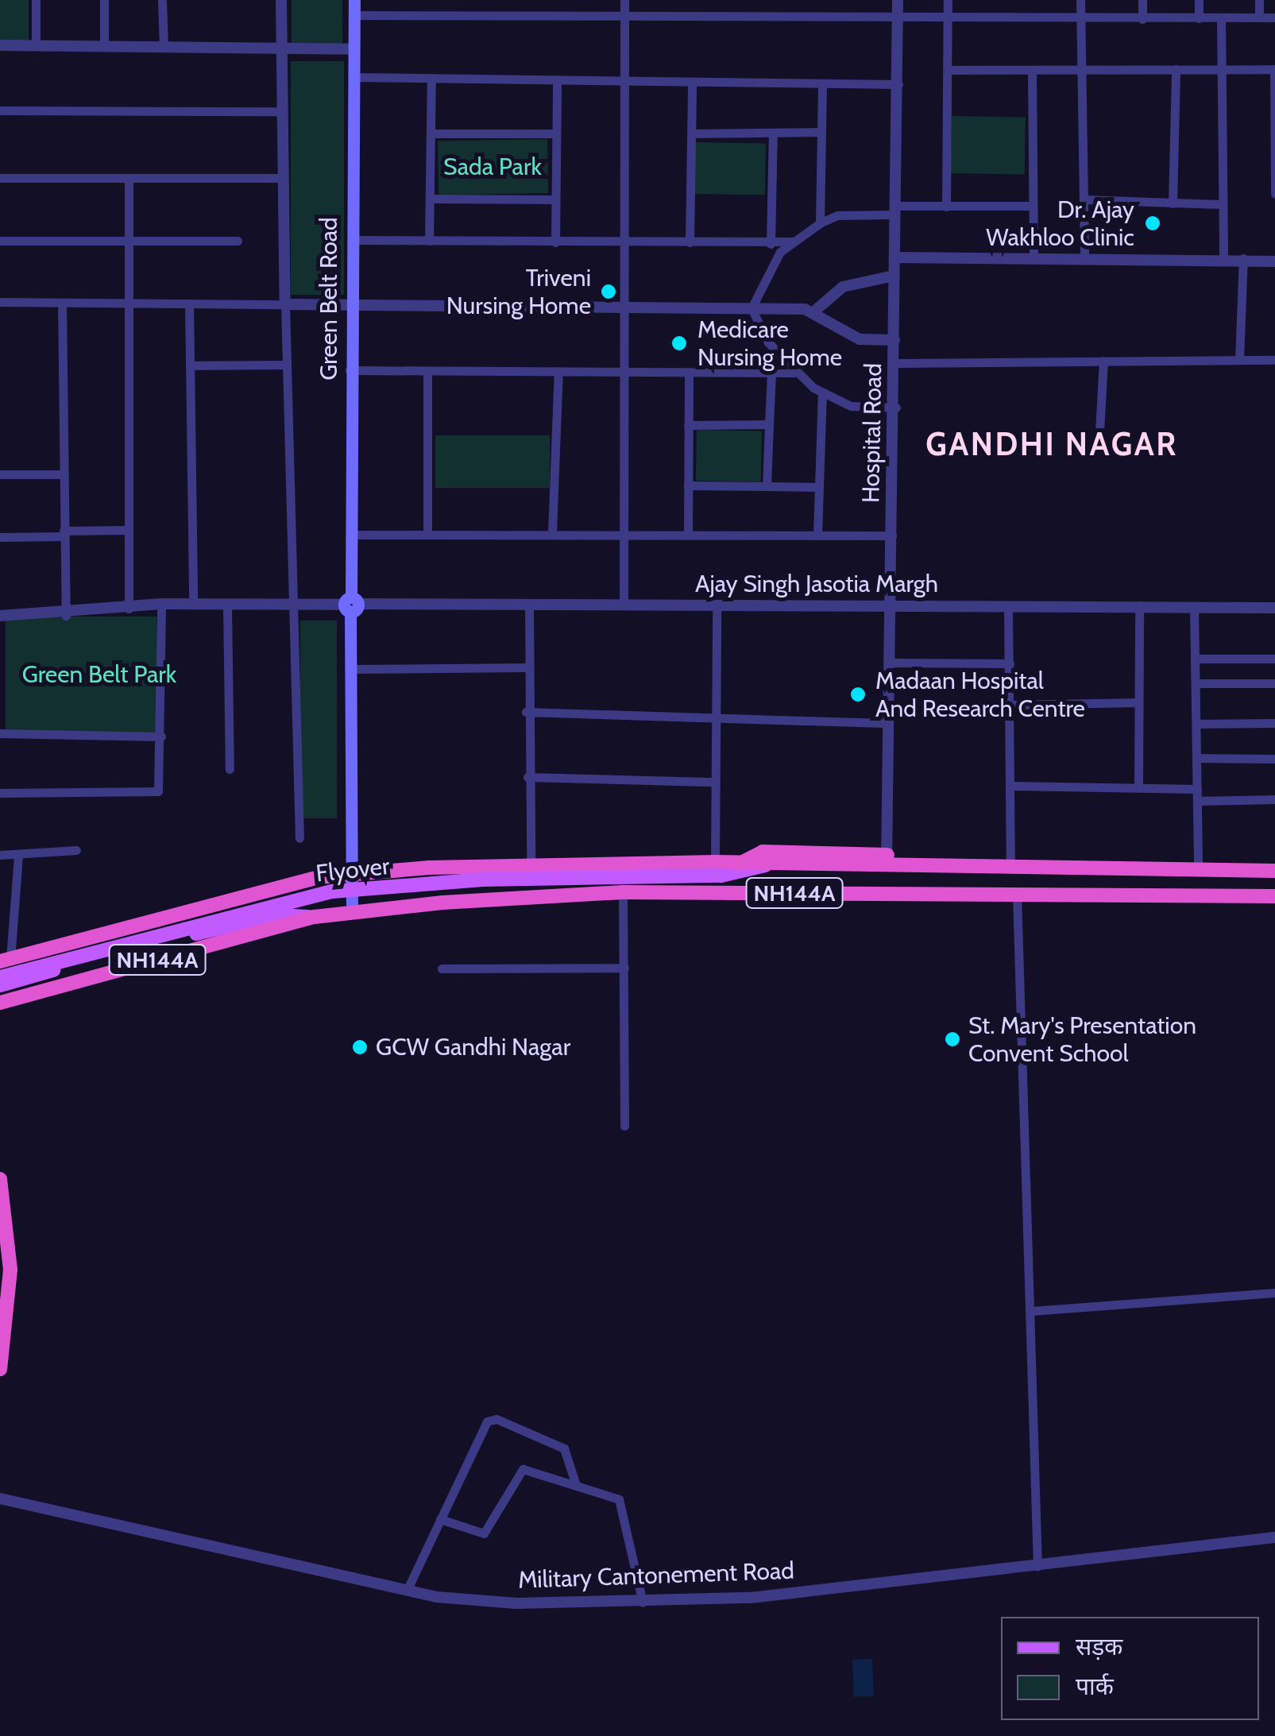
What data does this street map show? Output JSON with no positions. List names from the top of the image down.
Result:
{
  "streets": {
    "highway": ["NH144A"],
    "main road": ["Green Belt Road", "Flyover"],
    "street": ["Hospital Road", "Ajay Singh Jasotia Margh", "Military Cantonement Road"]
  },
  "crossings": [
    ["Green Belt Road", "Ajay Singh Jasotia Margh"],
    ["Green Belt Road", "NH144A"],
    ["Hospital Road", "Ajay Singh Jasotia Margh"],
    ["Hospital Road", "NH144A"],
    ["Flyover", "NH144A"]
  ],
  "districts": ["GANDHI NAGAR"],
  "parks": ["Sada Park", "Green Belt Park"],
  "places": [
    "Dr. Ajay Wakhloo Clinic",
    "Triveni Nursing Home",
    "Medicare Nursing Home",
    "Madaan Hospital And Research Centre",
    "St. Mary's Presentation Convent School",
    "GCW Gandhi Nagar"
  ],
  "legend": ["सड़क", "पार्क"]
}
